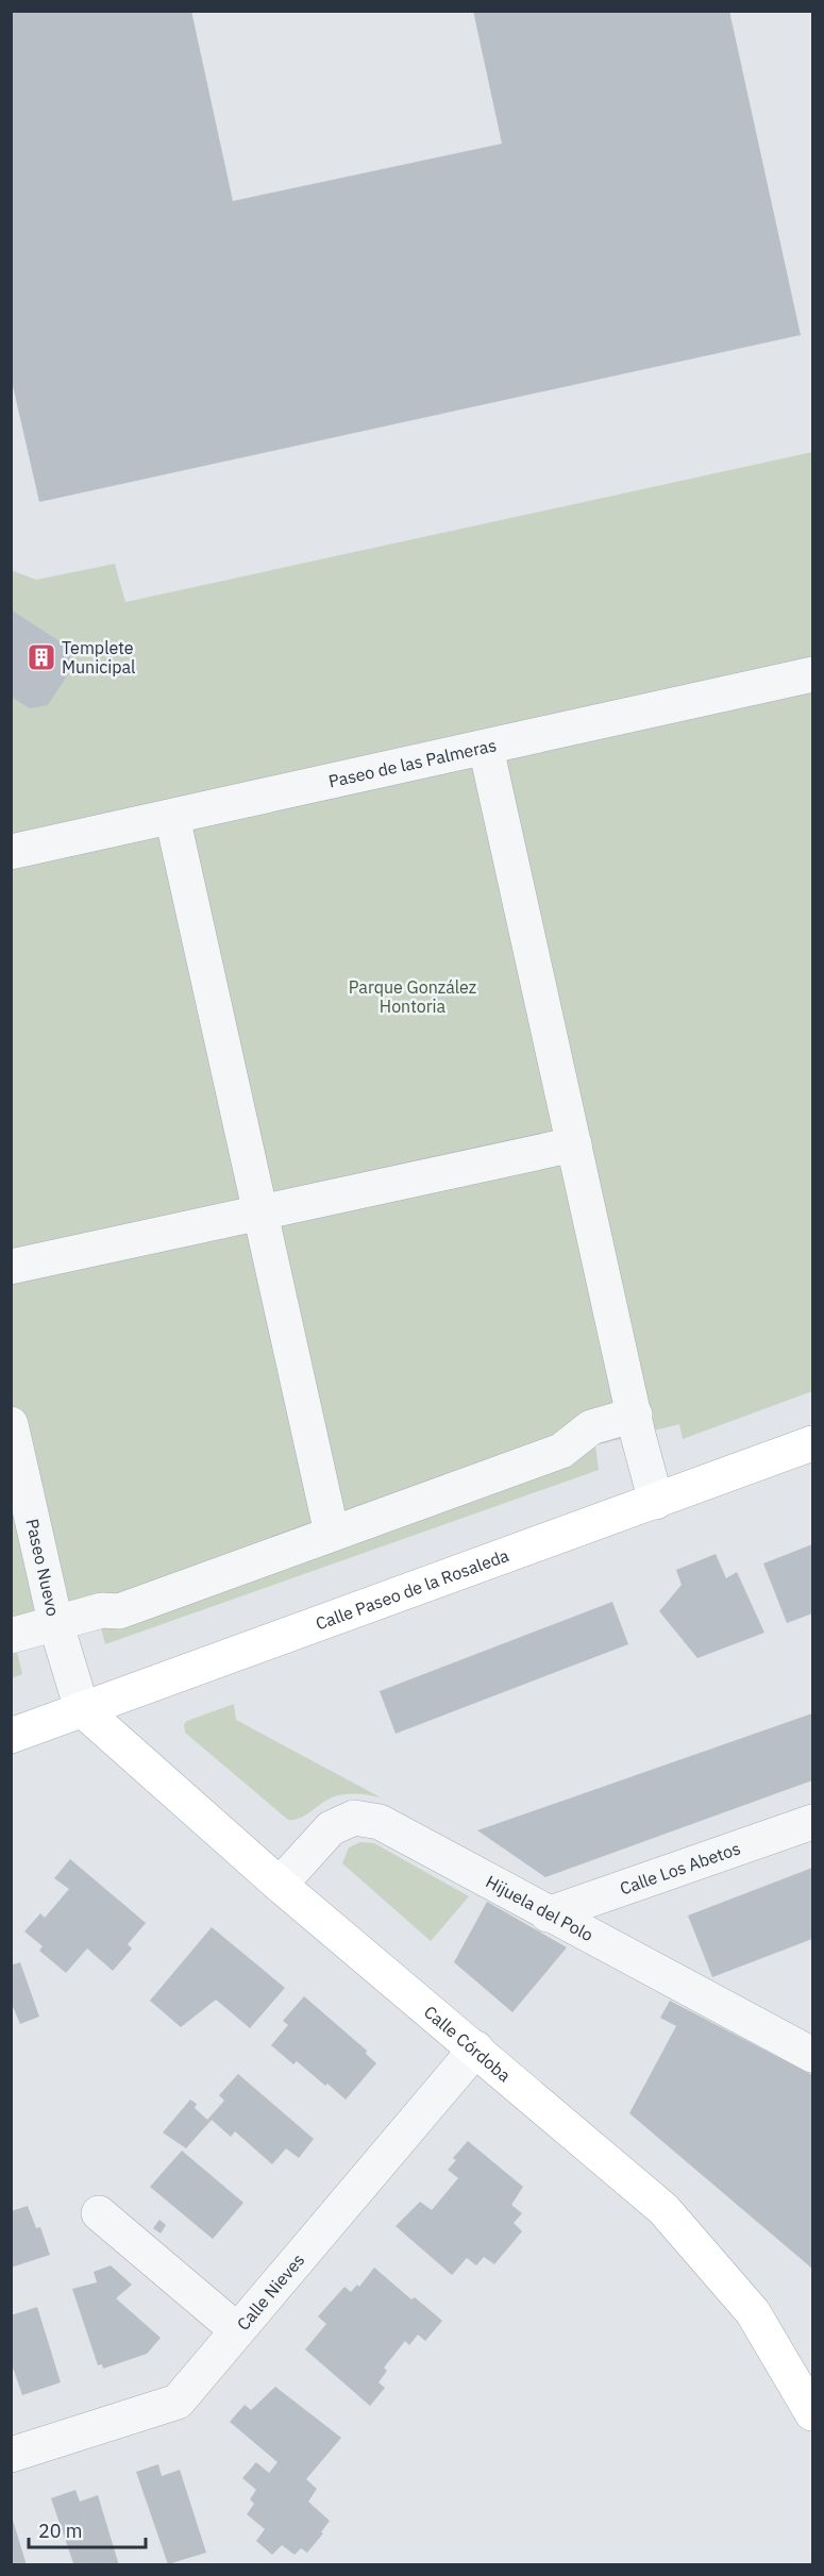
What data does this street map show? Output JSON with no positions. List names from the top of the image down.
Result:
{
  "streets": {
    "street": [
      "Paseo de las Palmeras",
      "Paseo Nuevo",
      "Calle Paseo de la Rosaleda",
      "Calle Los Abetos",
      "Hijuela del Polo",
      "Calle Córdoba",
      "Calle Nieves"
    ]
  },
  "crossings": [
    ["Paseo Nuevo", "Calle Paseo de la Rosaleda"],
    ["Paseo Nuevo", "Calle Córdoba"],
    ["Calle Paseo de la Rosaleda", "Calle Córdoba"],
    ["Calle Los Abetos", "Hijuela del Polo"],
    ["Hijuela del Polo", "Calle Córdoba"],
    ["Calle Córdoba", "Calle Nieves"]
  ],
  "parks": ["Parque González Hontoria"],
  "places": {
    "building": ["Templete Municipal"]
  },
  "scale_bar": "20 m"
}
